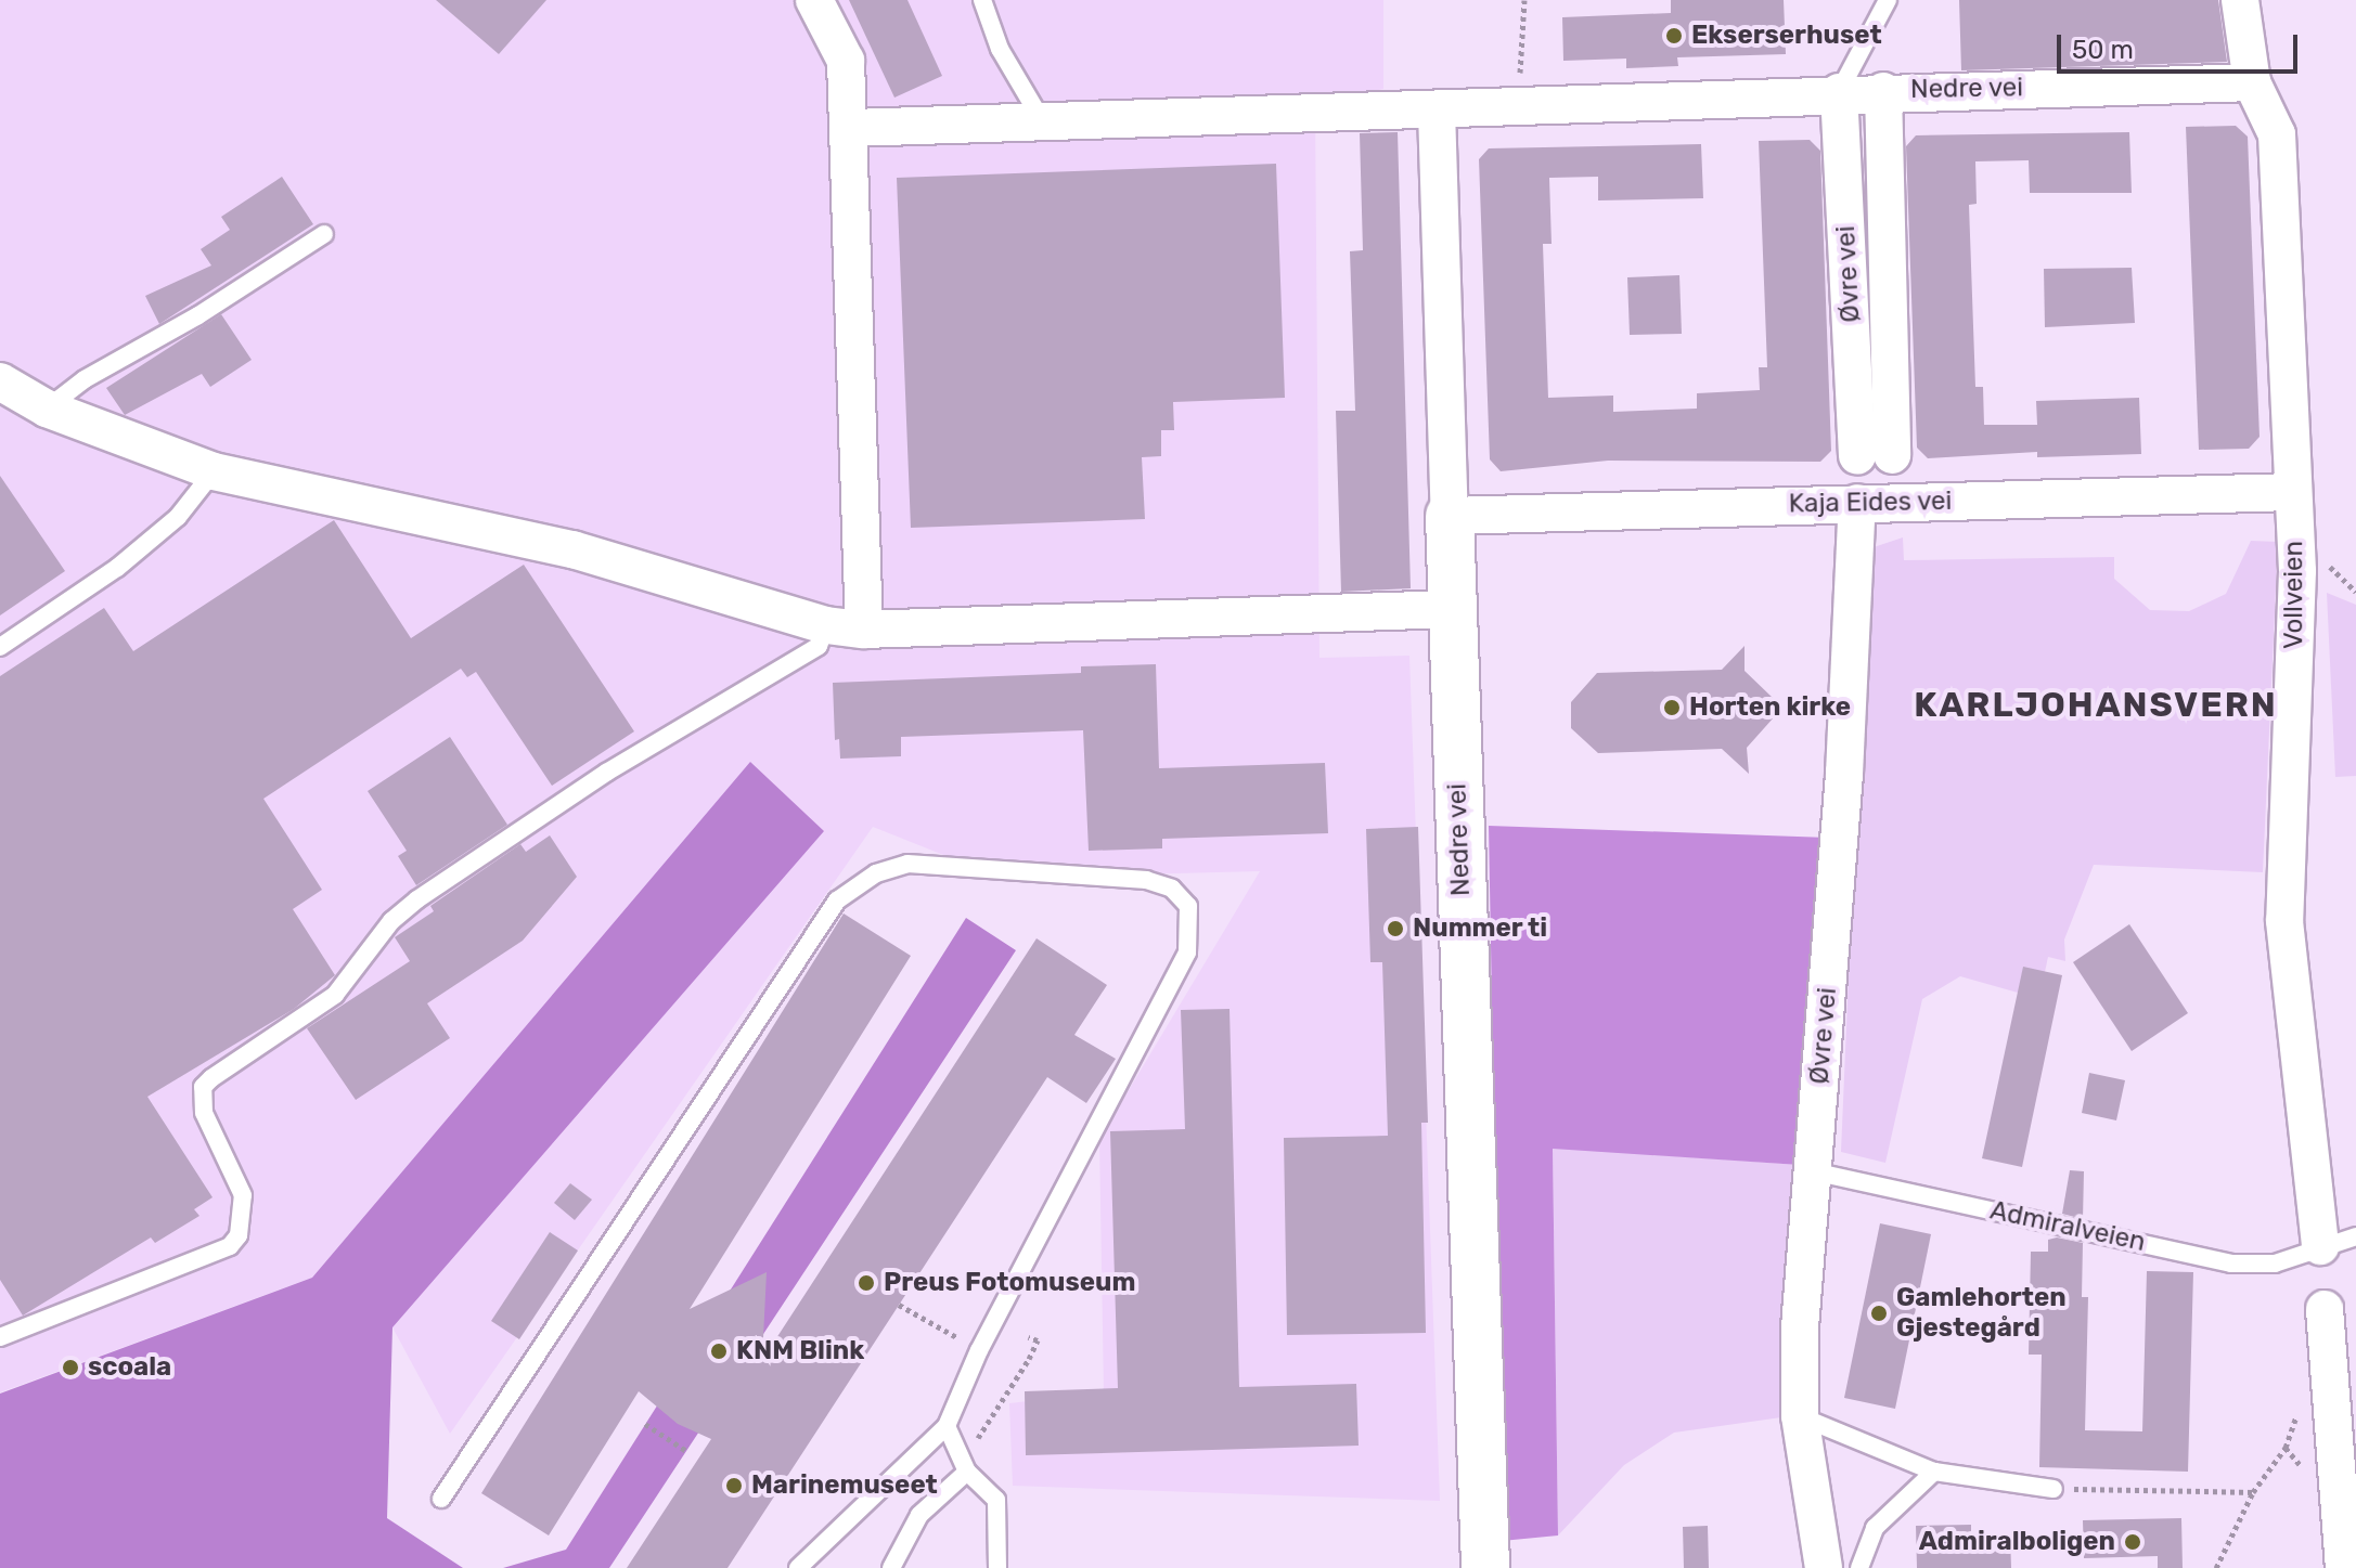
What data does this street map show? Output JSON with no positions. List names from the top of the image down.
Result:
{
  "streets": {
    "main road": ["Nedre vei"],
    "street": ["Øvre vei", "Kaja Eides vei", "Vollveien"],
    "lane": ["Admiralveien"]
  },
  "crossings": [
    ["Nedre vei", "Øvre vei"],
    ["Nedre vei", "Kaja Eides vei"],
    ["Nedre vei", "Vollveien"],
    ["Øvre vei", "Kaja Eides vei"],
    ["Øvre vei", "Admiralveien"],
    ["Kaja Eides vei", "Vollveien"],
    ["Vollveien", "Admiralveien"]
  ],
  "districts": ["KARLJOHANSVERN"],
  "places": [
    "Ekserserhuset",
    "Horten kirke",
    "Nummer ti",
    "Preus Fotomuseum",
    "Gamlehorten Gjestegård",
    "KNM Blink",
    "scoala",
    "Marinemuseet",
    "Admiralboligen"
  ],
  "scale_bar": "50 m"
}
